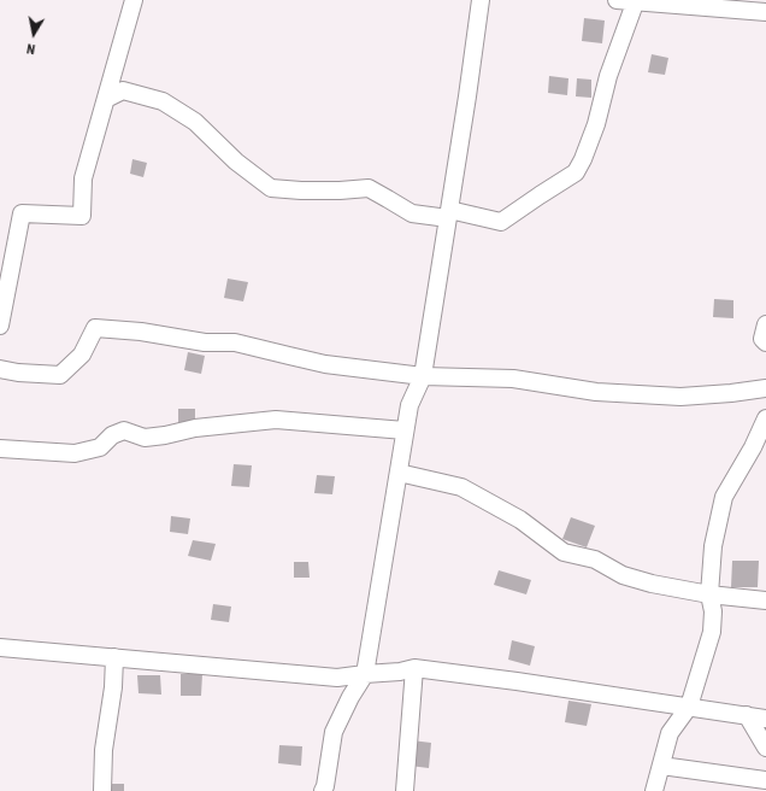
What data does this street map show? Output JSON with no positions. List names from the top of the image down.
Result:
{
  "north": "bottom"
}
